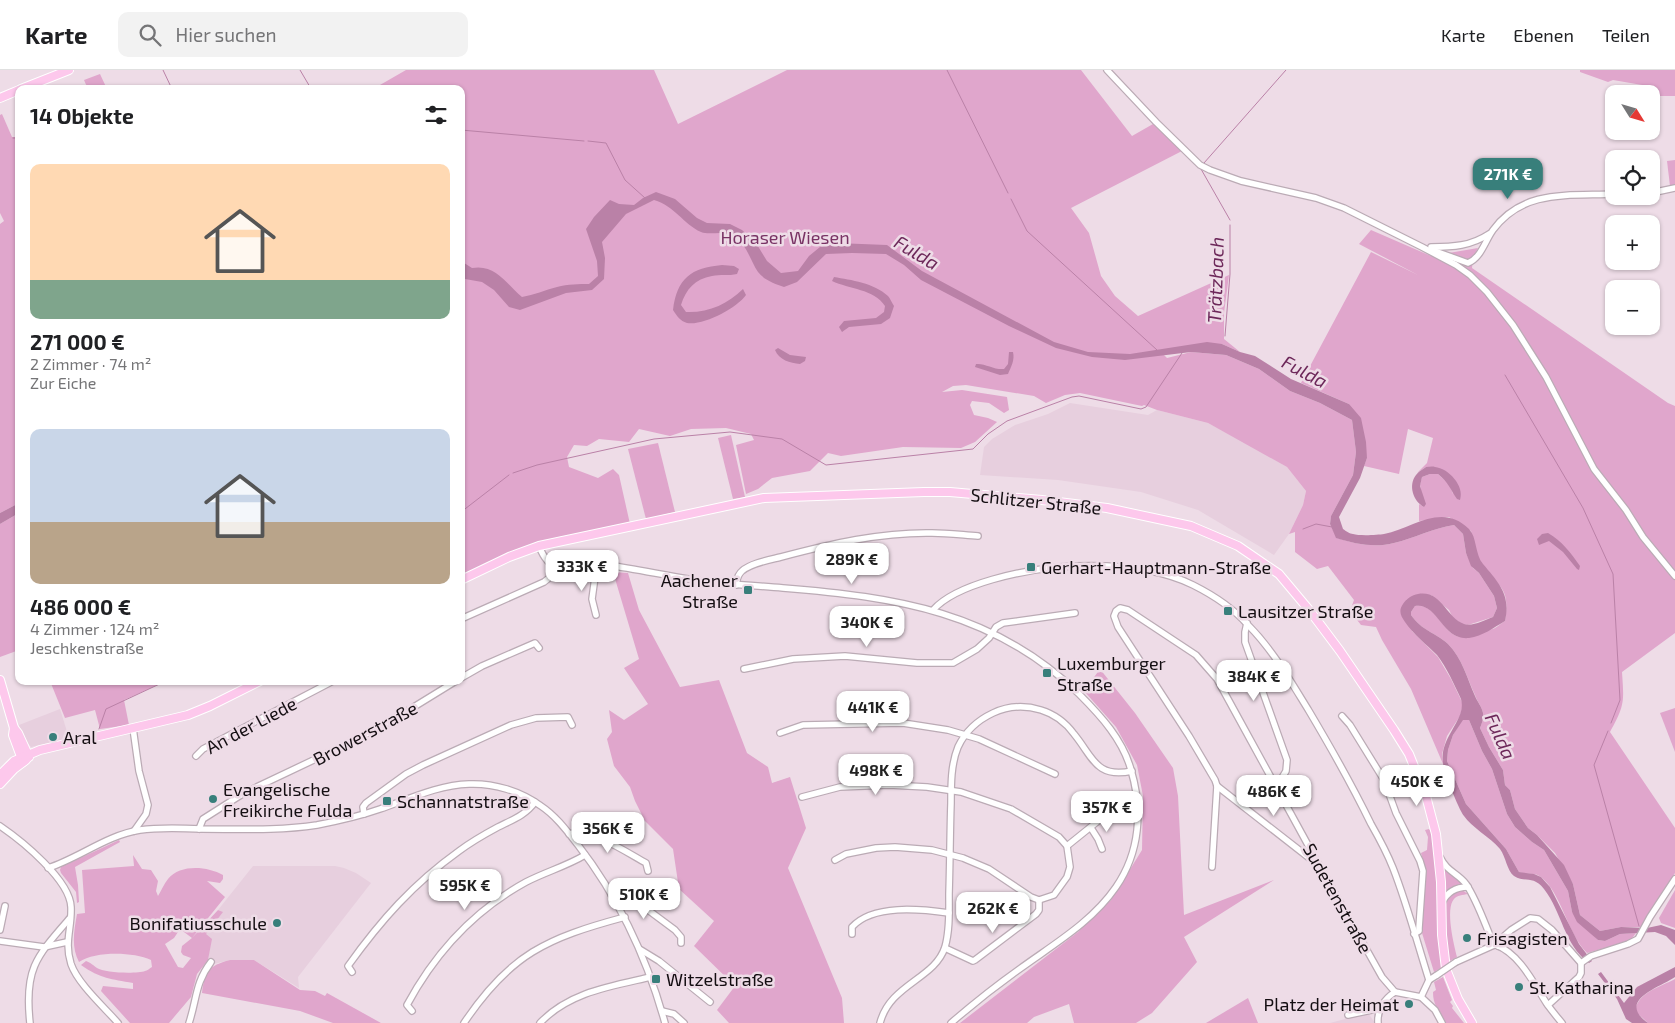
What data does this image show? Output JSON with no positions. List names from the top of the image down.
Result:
{
  "streets": {
    "main road": ["Schlitzer Straße"],
    "street": ["An der Liede", "Browerstraße", "Sudetenstraße"]
  },
  "water": ["Fulda", "Trätzbach"],
  "parks": ["Horaser Wiesen"],
  "places": {
    "transit": [
      "Gerhart-Hauptmann-Straße",
      "Aachener Straße",
      "Lausitzer Straße",
      "Luxemburger Straße",
      "Schannatstraße",
      "Witzelstraße"
    ],
    "other": [
      "Aral",
      "Evangelische Freikirche Fulda",
      "Bonifatiusschule",
      "Frisagisten",
      "St. Katharina",
      "Platz der Heimat"
    ]
  },
  "north": "bottom right",
  "page": {
    "header": "Karte",
    "search": "Hier suchen",
    "nav": ["Karte", "Ebenen", "Teilen"],
    "map_buttons": ["+", "−"],
    "heading": "14 Objekte",
    "list": [
      {
        "name": "271 000 €",
        "note": "2 Zimmer · 74 m² · Zur Eiche"
      },
      {
        "name": "486 000 €",
        "note": "4 Zimmer · 124 m² · Jeschkenstraße"
      }
    ],
    "price": [
      "271K €",
      "289K €",
      "333K €",
      "340K €",
      "384K €",
      "441K €",
      "498K €",
      "450K €",
      "486K €",
      "357K €",
      "356K €",
      "595K €",
      "510K €",
      "262K €"
    ]
  }
}
